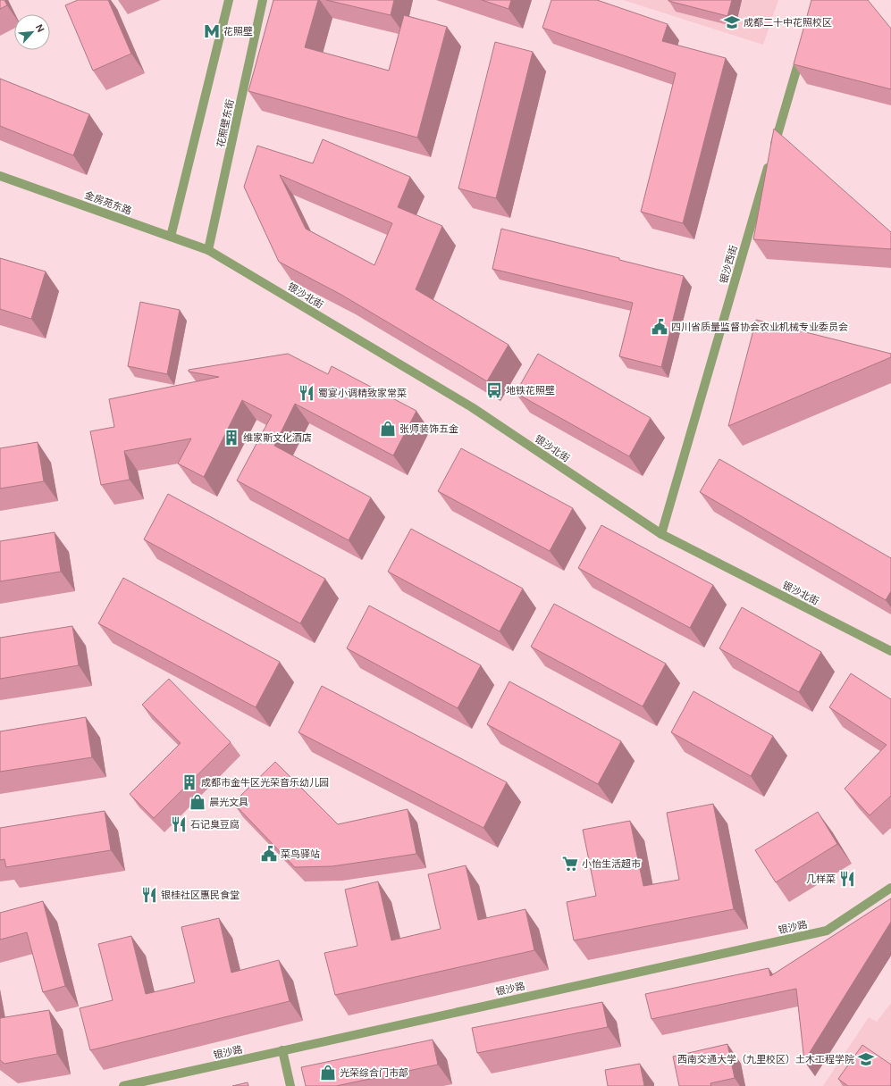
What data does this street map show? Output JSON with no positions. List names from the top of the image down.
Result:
{
  "streets": {
    "street": [
      "花照壁东街",
      "金房苑东路",
      "银沙西街",
      "银沙北街",
      "银沙路"
    ]
  },
  "crossings": [
    ["花照壁东街", "金房苑东路"],
    ["花照壁东街", "银沙北街"],
    ["金房苑东路", "银沙北街"],
    ["银沙西街", "银沙北街"]
  ],
  "places": {
    "school or university": ["成都二十中花照校区", "西南交通大学（九里校区）土木工程学院"],
    "metro station": ["花照壁"],
    "public building": ["四川省质量监督协会农业机械专业委员会", "菜鸟驿站"],
    "bus stop": ["地铁花照壁"],
    "restaurant": [
      "蜀宴小调精致家常菜",
      "石记臭豆腐",
      "几样菜",
      "银桂社区惠民食堂"
    ],
    "shop": ["张师装饰五金", "晨光文具", "光荣综合门市部"],
    "building": ["维家斯文化酒店", "成都市金牛区光荣音乐幼儿园"],
    "supermarket": ["小怡生活超市"]
  },
  "north": "top right"
}
